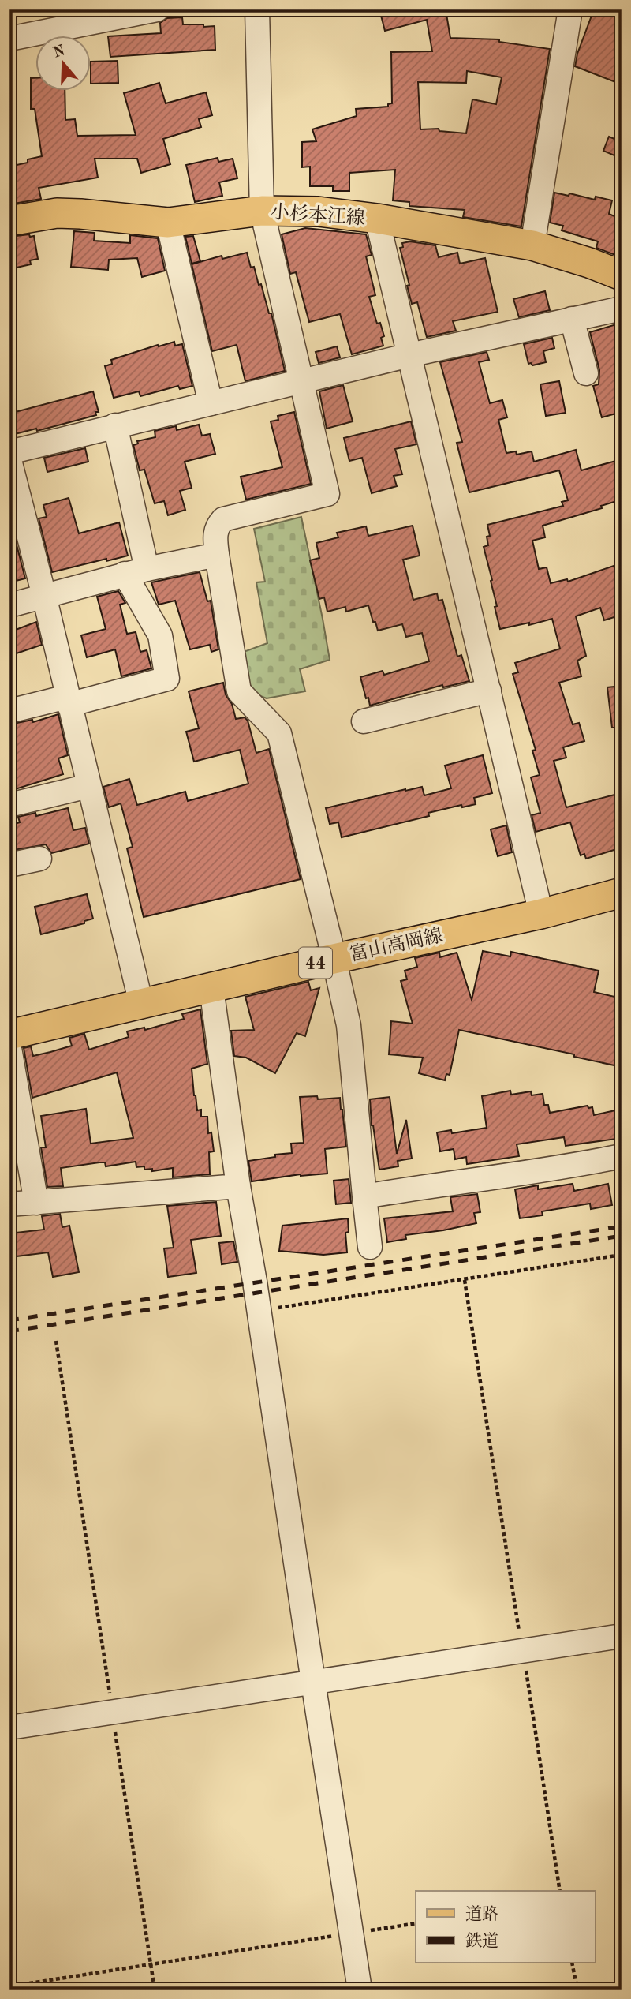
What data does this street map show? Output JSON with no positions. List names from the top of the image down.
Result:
{
  "streets": {
    "main road": ["小杉本江線", "富山高岡線", "44"]
  },
  "legend": ["道路", "鉄道"],
  "north": "top"
}
